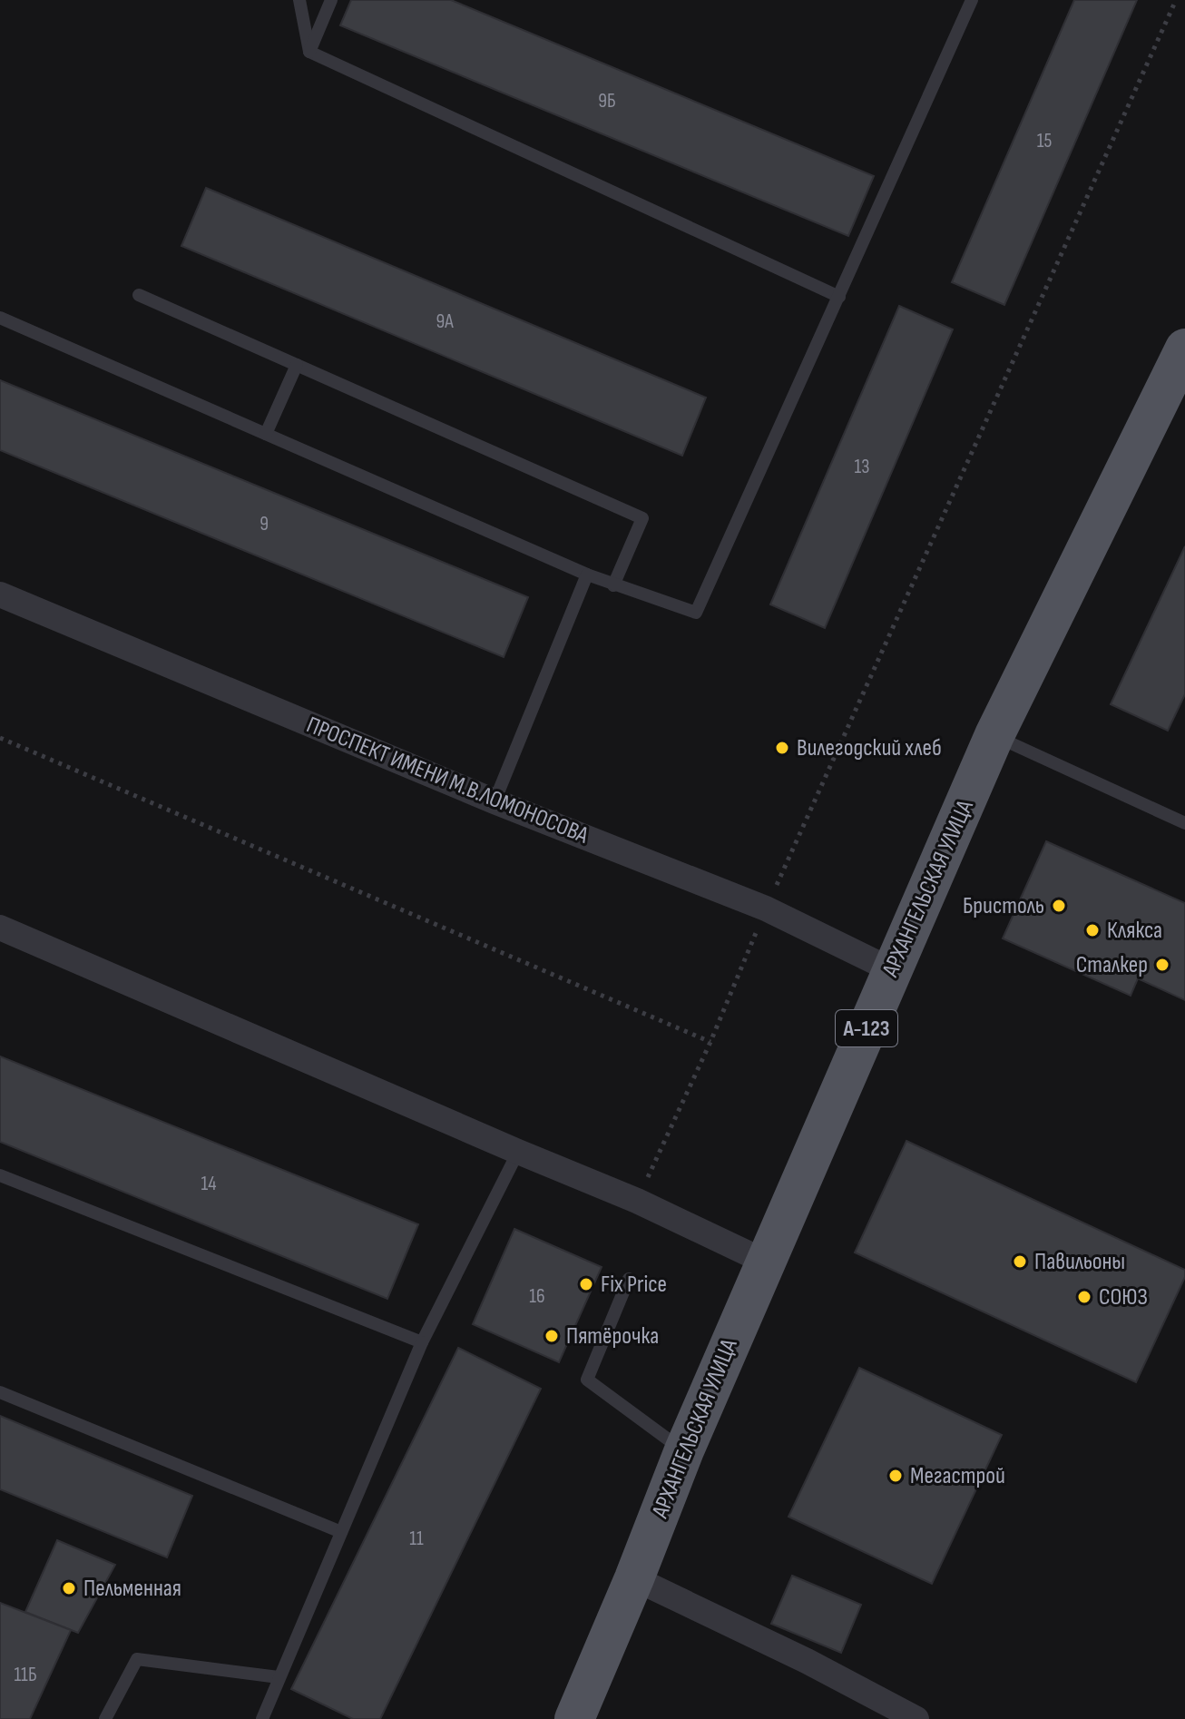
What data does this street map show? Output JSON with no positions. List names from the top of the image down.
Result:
{
  "streets": {
    "main road": ["АРХАНГЕЛЬСКАЯ УЛИЦА", "А-123"],
    "street": ["ПРОСПЕКТ ИМЕНИ М.В.ЛОМОНОСОВА"]
  },
  "crossings": [
    ["ПРОСПЕКТ ИМЕНИ М.В.ЛОМОНОСОВА", "АРХАНГЕЛЬСКАЯ УЛИЦА"]
  ],
  "places": [
    "Вилегодский хлеб",
    "Бристоль",
    "Клякса",
    "Сталкер",
    "Павильоны",
    "Fix Price",
    "СОЮЗ",
    "Пятёрочка",
    "Мегастрой",
    "Пельменная"
  ],
  "house_numbers": [
    "9Б",
    "15",
    "9А",
    "13",
    "9",
    "14",
    "16",
    "11",
    "11Б"
  ]
}
